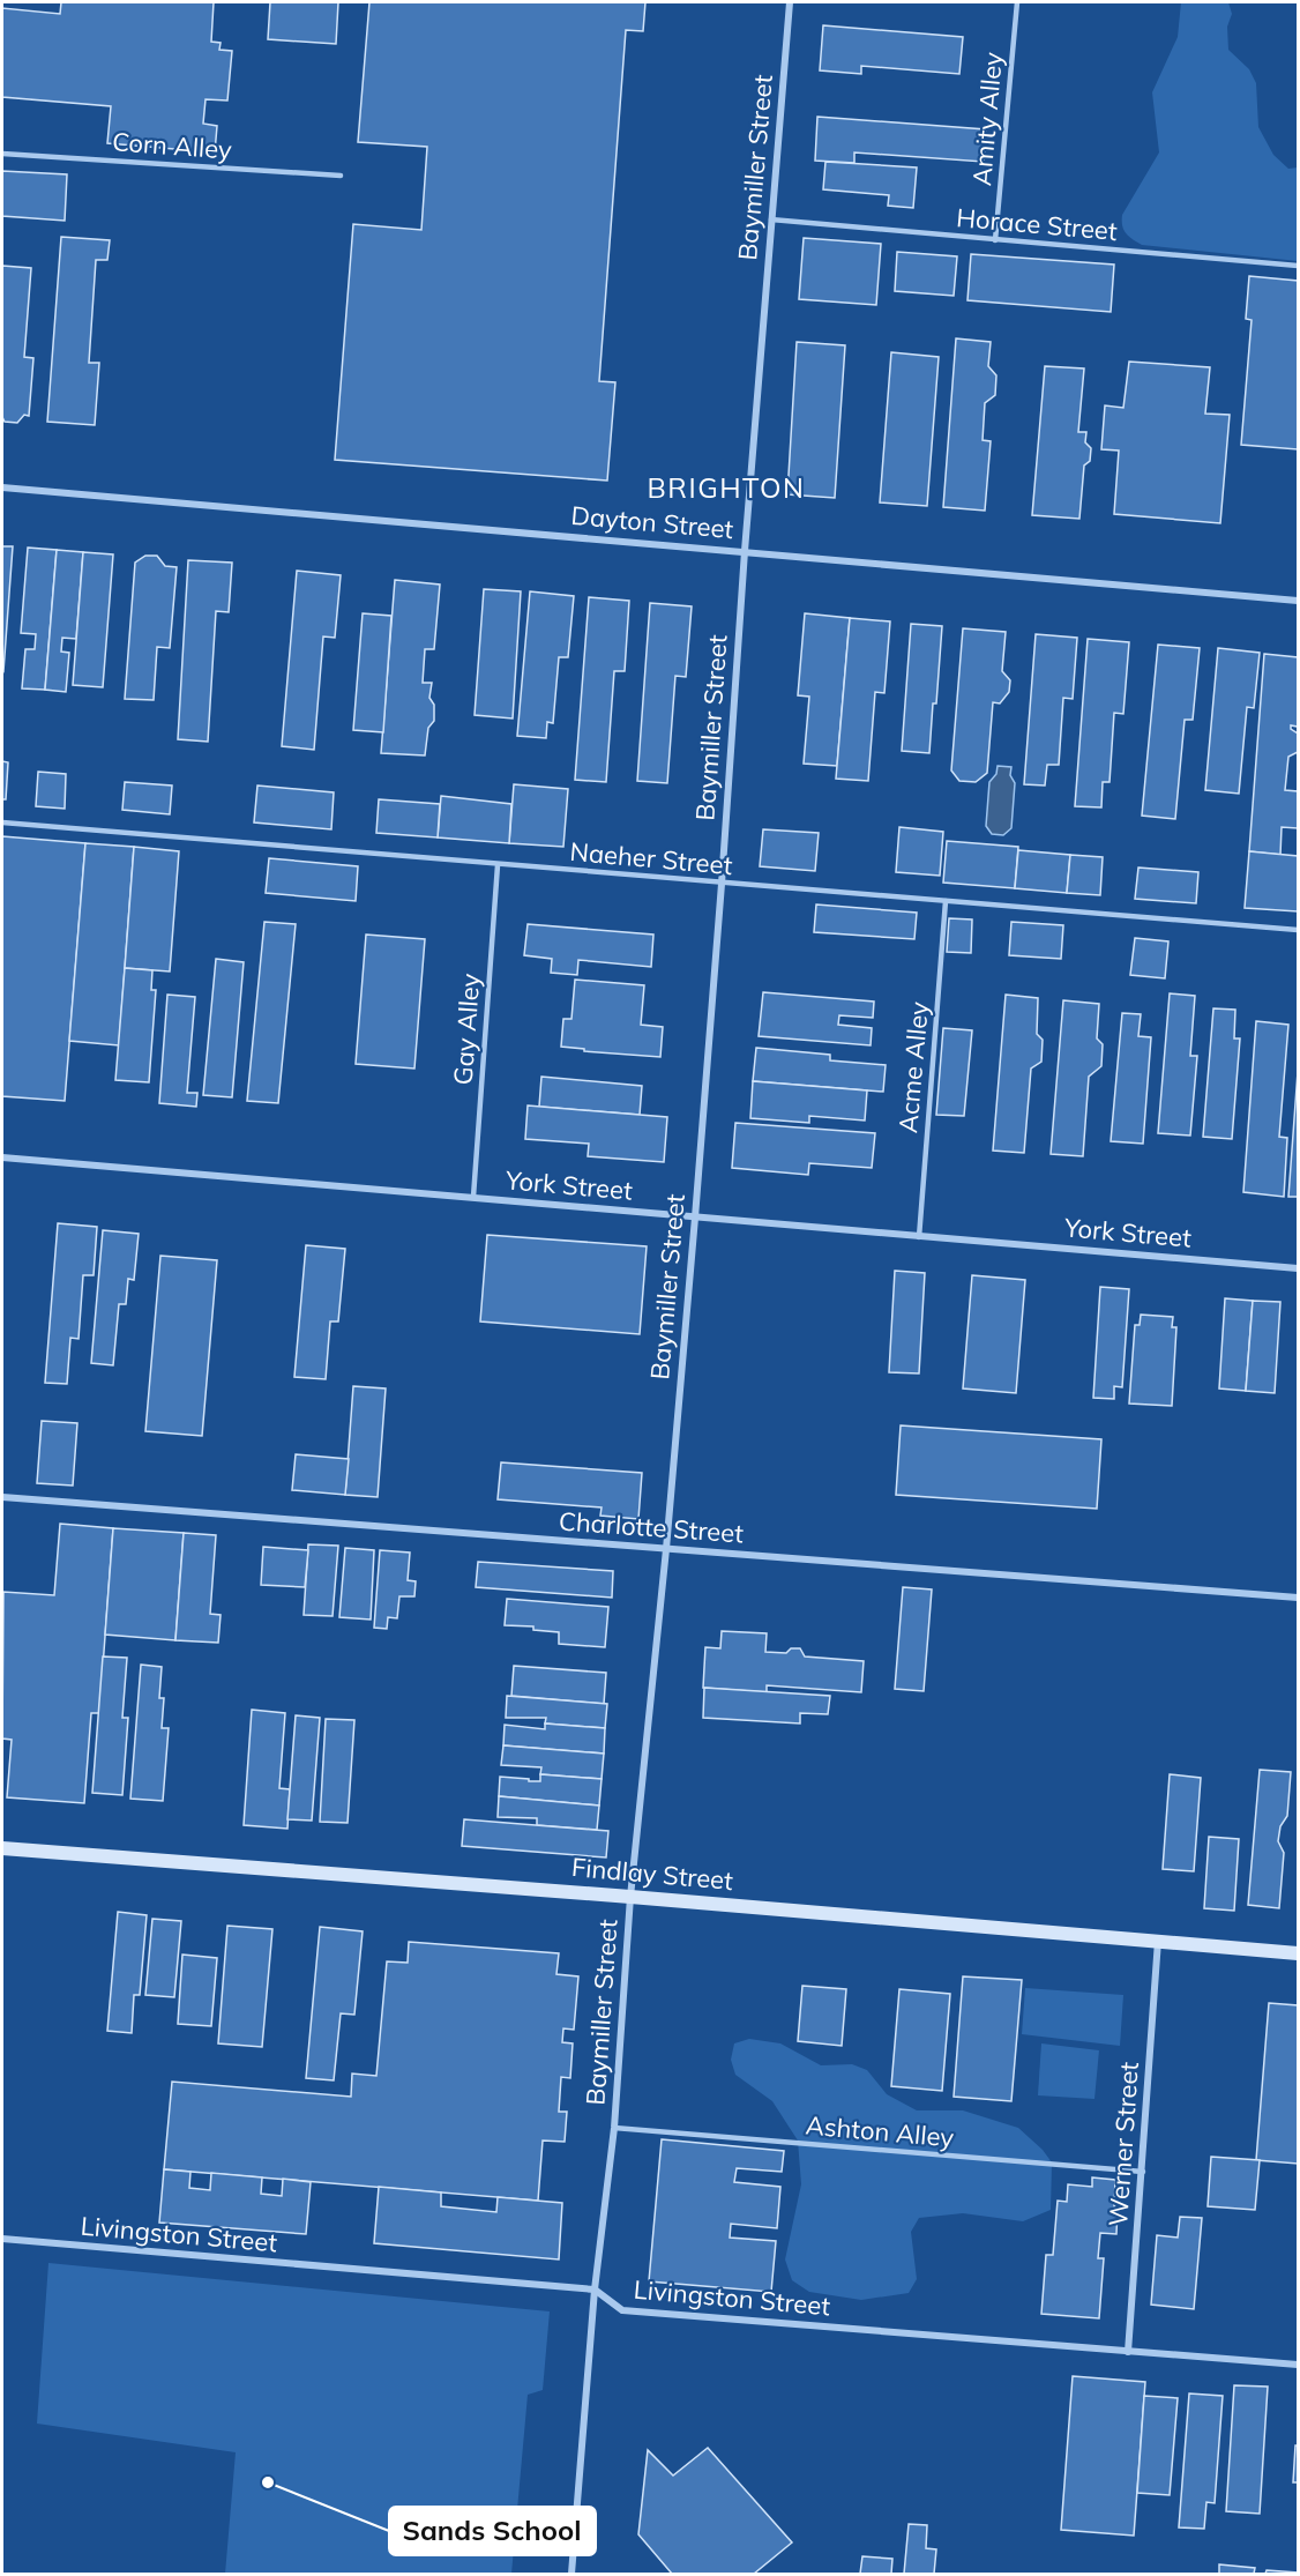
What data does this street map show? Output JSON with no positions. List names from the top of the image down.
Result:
{
  "streets": {
    "street": [
      "Baymiller Street",
      "Dayton Street",
      "York Street",
      "Charlotte Street",
      "Findlay Street",
      "Werner Street",
      "Livingston Street"
    ],
    "lane": [
      "Amity Alley",
      "Corn Alley",
      "Horace Street",
      "Naeher Street",
      "Gay Alley",
      "Acme Alley",
      "Ashton Alley"
    ]
  },
  "crossings": [
    ["Amity Alley", "Horace Street"],
    ["Baymiller Street", "Horace Street"],
    ["Baymiller Street", "Dayton Street"],
    ["Baymiller Street", "Naeher Street"],
    ["Baymiller Street", "York Street"],
    ["Baymiller Street", "Charlotte Street"],
    ["Baymiller Street", "Findlay Street"],
    ["Baymiller Street", "Ashton Alley"],
    ["Baymiller Street", "Livingston Street"],
    ["Naeher Street", "Gay Alley"],
    ["Naeher Street", "Acme Alley"],
    ["Gay Alley", "York Street"],
    ["Acme Alley", "York Street"],
    ["Findlay Street", "Werner Street"],
    ["Ashton Alley", "Werner Street"],
    ["Werner Street", "Livingston Street"]
  ],
  "districts": ["BRIGHTON"],
  "places": ["Sands School"]
}
